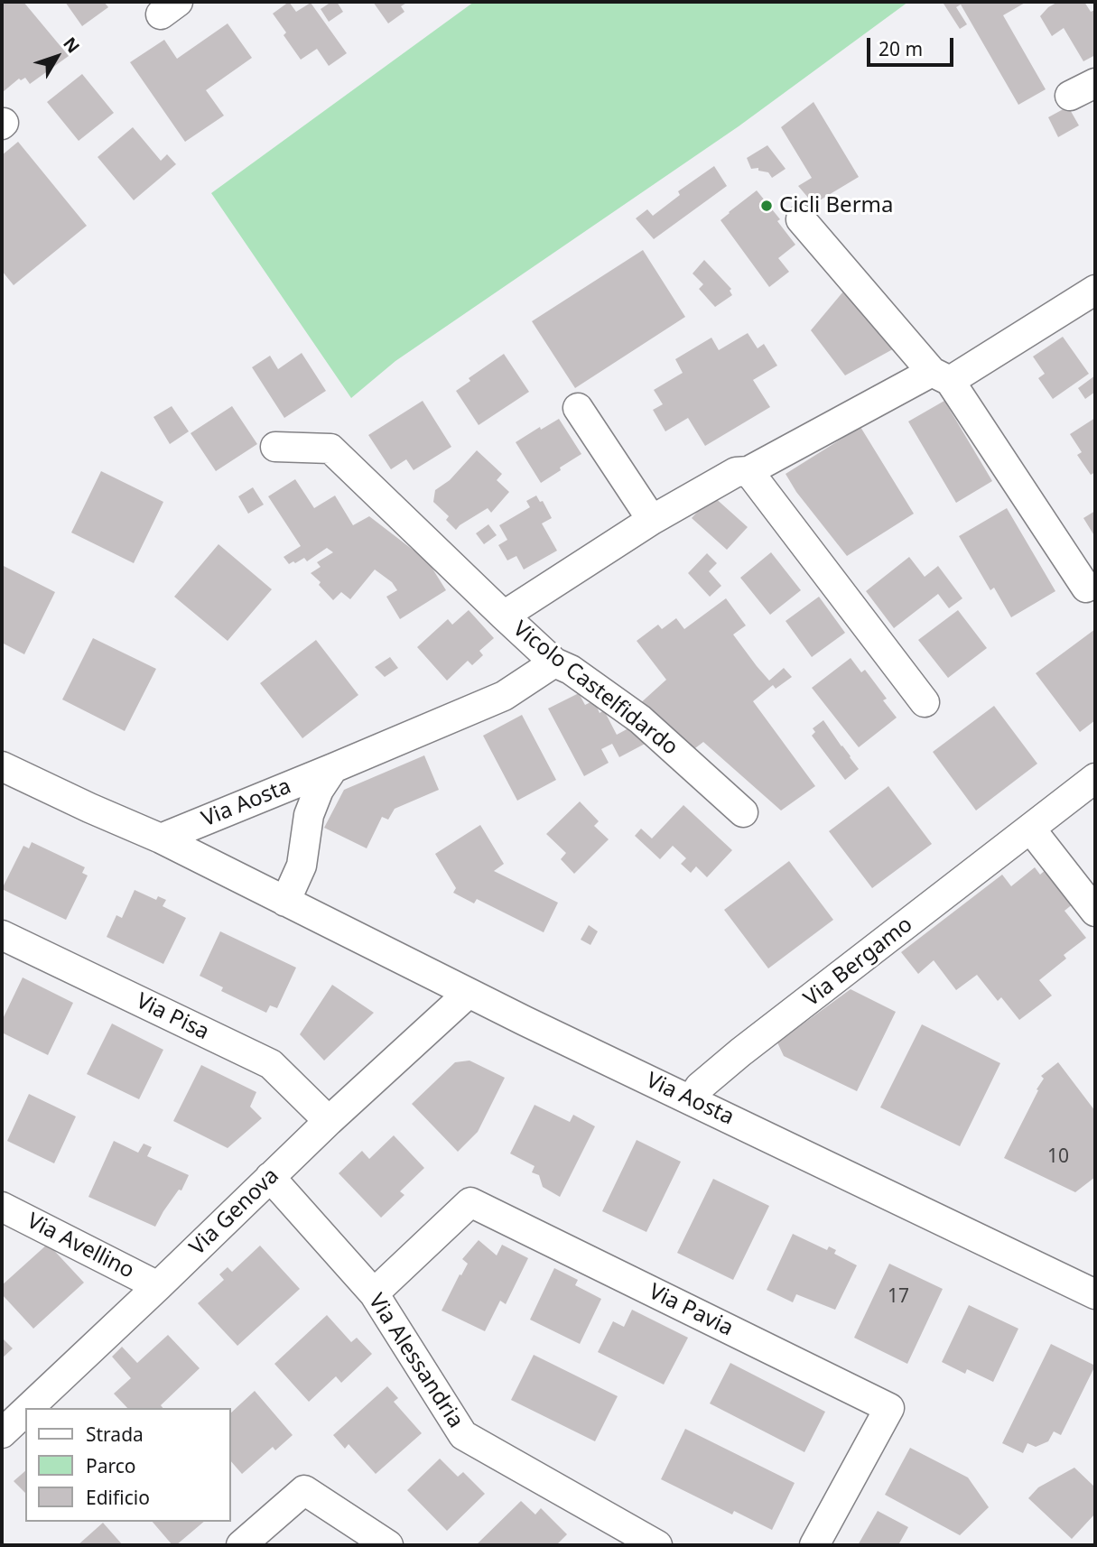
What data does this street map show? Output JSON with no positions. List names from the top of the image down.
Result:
{
  "streets": {
    "street": [
      "Vicolo Castelfidardo",
      "Via Aosta",
      "Via Bergamo",
      "Via Pisa",
      "Via Genova",
      "Via Avellino",
      "Via Pavia",
      "Via Alessandria"
    ]
  },
  "crossings": [
    ["Vicolo Castelfidardo", "Via Aosta"],
    ["Via Aosta", "Via Bergamo"],
    ["Via Aosta", "Via Genova"],
    ["Via Pisa", "Via Genova"],
    ["Via Genova", "Via Avellino"],
    ["Via Genova", "Via Alessandria"],
    ["Via Pavia", "Via Alessandria"]
  ],
  "places": ["Cicli Berma"],
  "house_numbers": ["10", "17"],
  "legend": ["Strada", "Parco", "Edificio"],
  "scale_bar": "20 m",
  "north": "top right"
}
